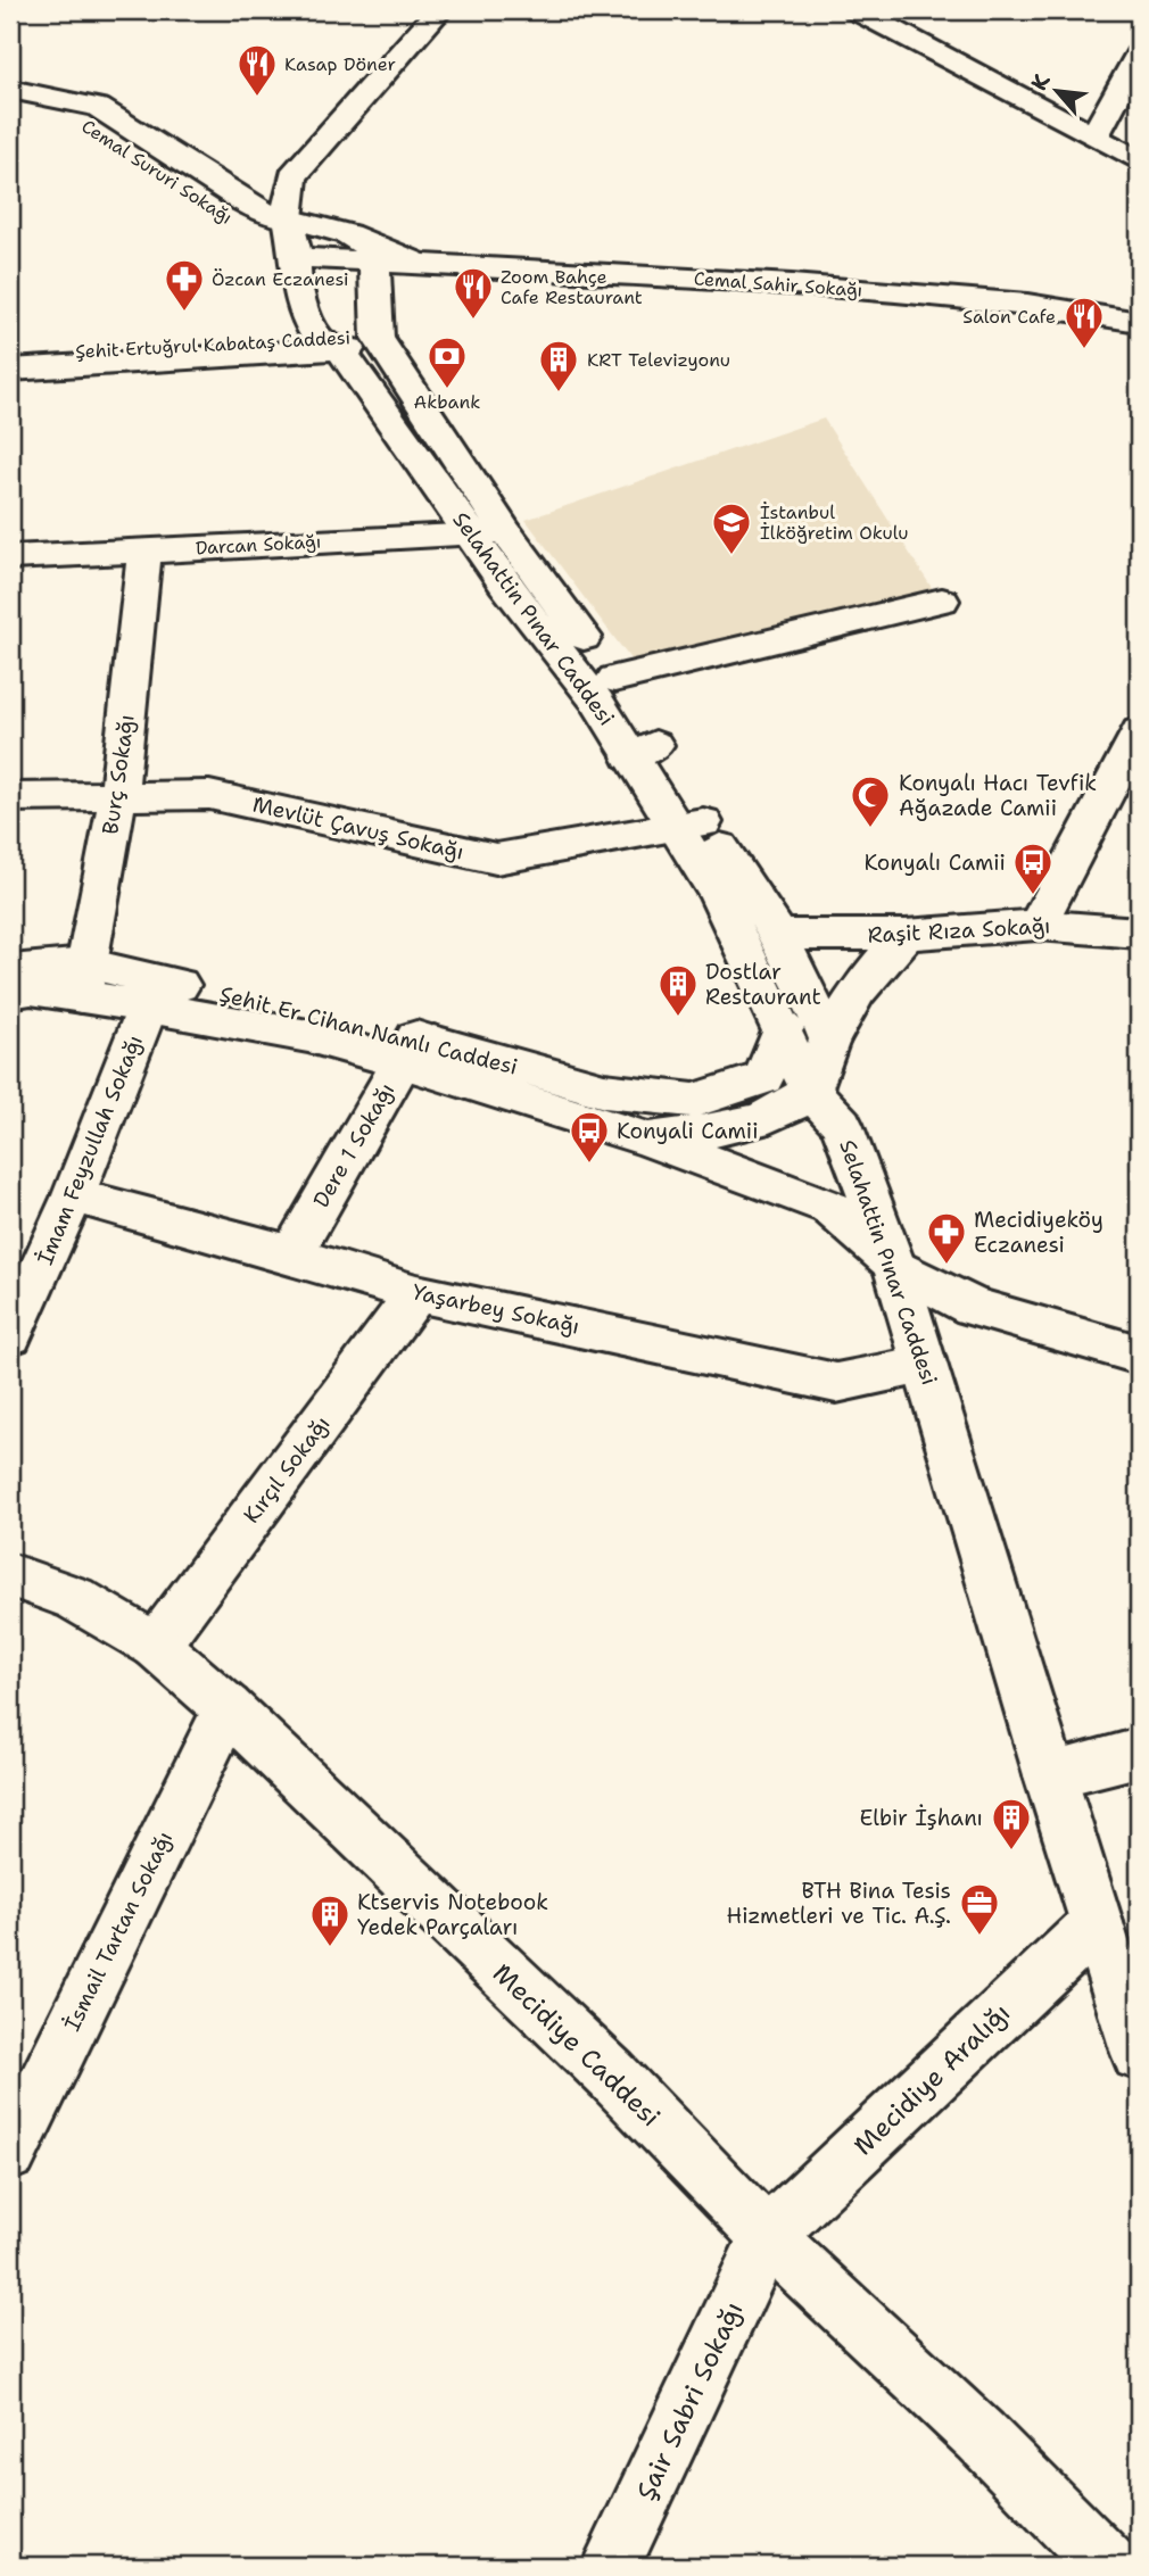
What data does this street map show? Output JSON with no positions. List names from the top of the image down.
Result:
{
  "streets": {
    "street": [
      "Cemal Sururi Sokağı",
      "Cemal Sahir Sokağı",
      "Şehit Ertuğrul Kabataş Caddesi",
      "Darcan Sokağı",
      "Selahattin Pınar Caddesi",
      "Burç Sokağı",
      "Mevlüt Çavuş Sokağı",
      "Raşit Rıza Sokağı",
      "Şehit Er Cihan Namlı Caddesi",
      "Dere 1 Sokağı",
      "İmam Feyzullah Sokağı",
      "Yaşarbey Sokağı",
      "Kırçıl Sokağı",
      "İsmail Tartan Sokağı",
      "Mecidiye Caddesi",
      "Mecidiye Aralığı",
      "Şair Sabri Sokağı"
    ]
  },
  "crossings": [
    ["Cemal Sururi Sokağı", "Cemal Sahir Sokağı"],
    ["Cemal Sururi Sokağı", "Selahattin Pınar Caddesi"],
    ["Şehit Ertuğrul Kabataş Caddesi", "Selahattin Pınar Caddesi"],
    ["Darcan Sokağı", "Selahattin Pınar Caddesi"],
    ["Darcan Sokağı", "Burç Sokağı"],
    ["Selahattin Pınar Caddesi", "Mevlüt Çavuş Sokağı"],
    ["Selahattin Pınar Caddesi", "Raşit Rıza Sokağı"],
    ["Selahattin Pınar Caddesi", "Şehit Er Cihan Namlı Caddesi"],
    ["Selahattin Pınar Caddesi", "Yaşarbey Sokağı"],
    ["Selahattin Pınar Caddesi", "Mecidiye Aralığı"],
    ["Burç Sokağı", "Mevlüt Çavuş Sokağı"],
    ["Burç Sokağı", "Şehit Er Cihan Namlı Caddesi"],
    ["Şehit Er Cihan Namlı Caddesi", "Dere 1 Sokağı"],
    ["Şehit Er Cihan Namlı Caddesi", "İmam Feyzullah Sokağı"],
    ["Dere 1 Sokağı", "Yaşarbey Sokağı"],
    ["İmam Feyzullah Sokağı", "Yaşarbey Sokağı"],
    ["Yaşarbey Sokağı", "Kırçıl Sokağı"],
    ["Kırçıl Sokağı", "Mecidiye Caddesi"],
    ["İsmail Tartan Sokağı", "Mecidiye Caddesi"],
    ["Mecidiye Caddesi", "Mecidiye Aralığı"],
    ["Mecidiye Caddesi", "Şair Sabri Sokağı"],
    ["Mecidiye Aralığı", "Şair Sabri Sokağı"]
  ],
  "places": {
    "restaurant": ["Kasap Döner", "Zoom Bahçe Cafe Restaurant", "Salon Cafe"],
    "pharmacy": ["Özcan Eczanesi", "Mecidiyeköy Eczanesi"],
    "bank": ["Akbank"],
    "building": [
      "KRT Televizyonu",
      "Dostlar Restaurant",
      "Elbir İşhanı",
      "Ktservis Notebook Yedek Parçaları"
    ],
    "school or university": ["İstanbul İlköğretim Okulu"],
    "mosque": ["Konyalı Hacı Tevfik Ağazade Camii"],
    "bus stop": ["Konyalı Camii", "Konyali Camii"],
    "office": ["BTH Bina Tesis Hizmetleri ve Tic. A.Ş."]
  },
  "north": "top left"
}
